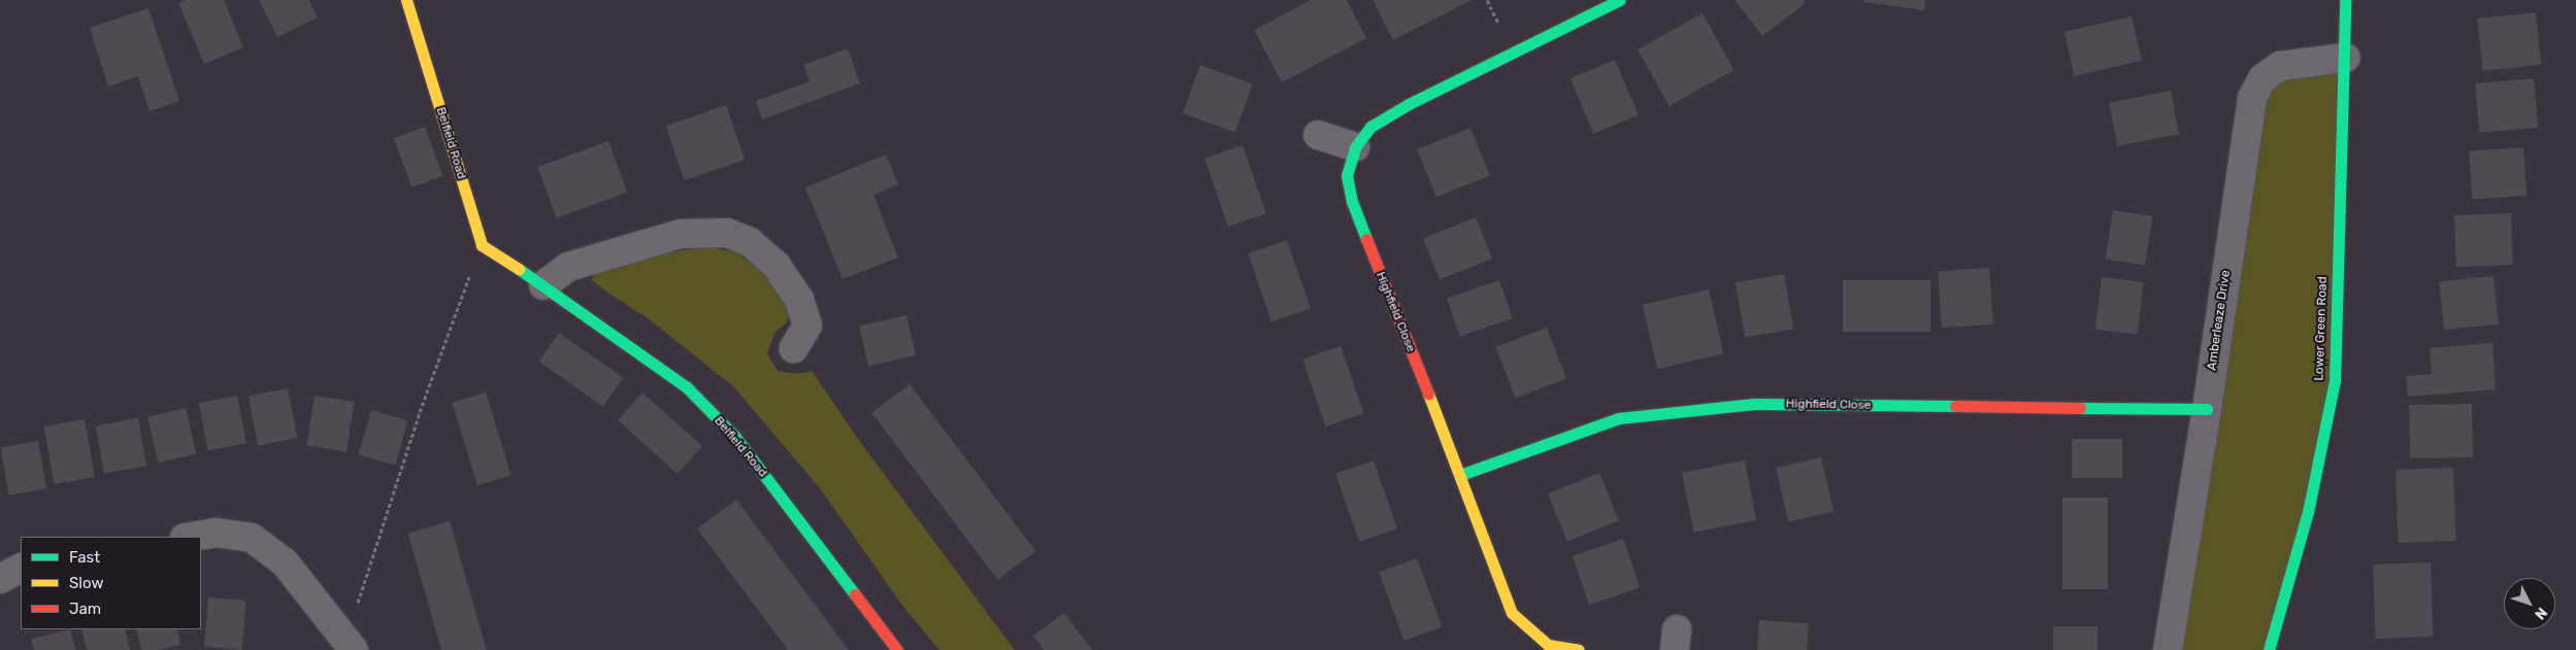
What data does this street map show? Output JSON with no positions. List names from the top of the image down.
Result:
{
  "streets": {
    "street": [
      "Belfield Road",
      "Highfield Close",
      "Amberleaze Drive",
      "Lower Green Road"
    ]
  },
  "crossings": [
    ["Highfield Close", "Amberleaze Drive"],
    ["Amberleaze Drive", "Lower Green Road"]
  ],
  "legend": ["Fast", "Slow", "Jam"],
  "north": "bottom right"
}
